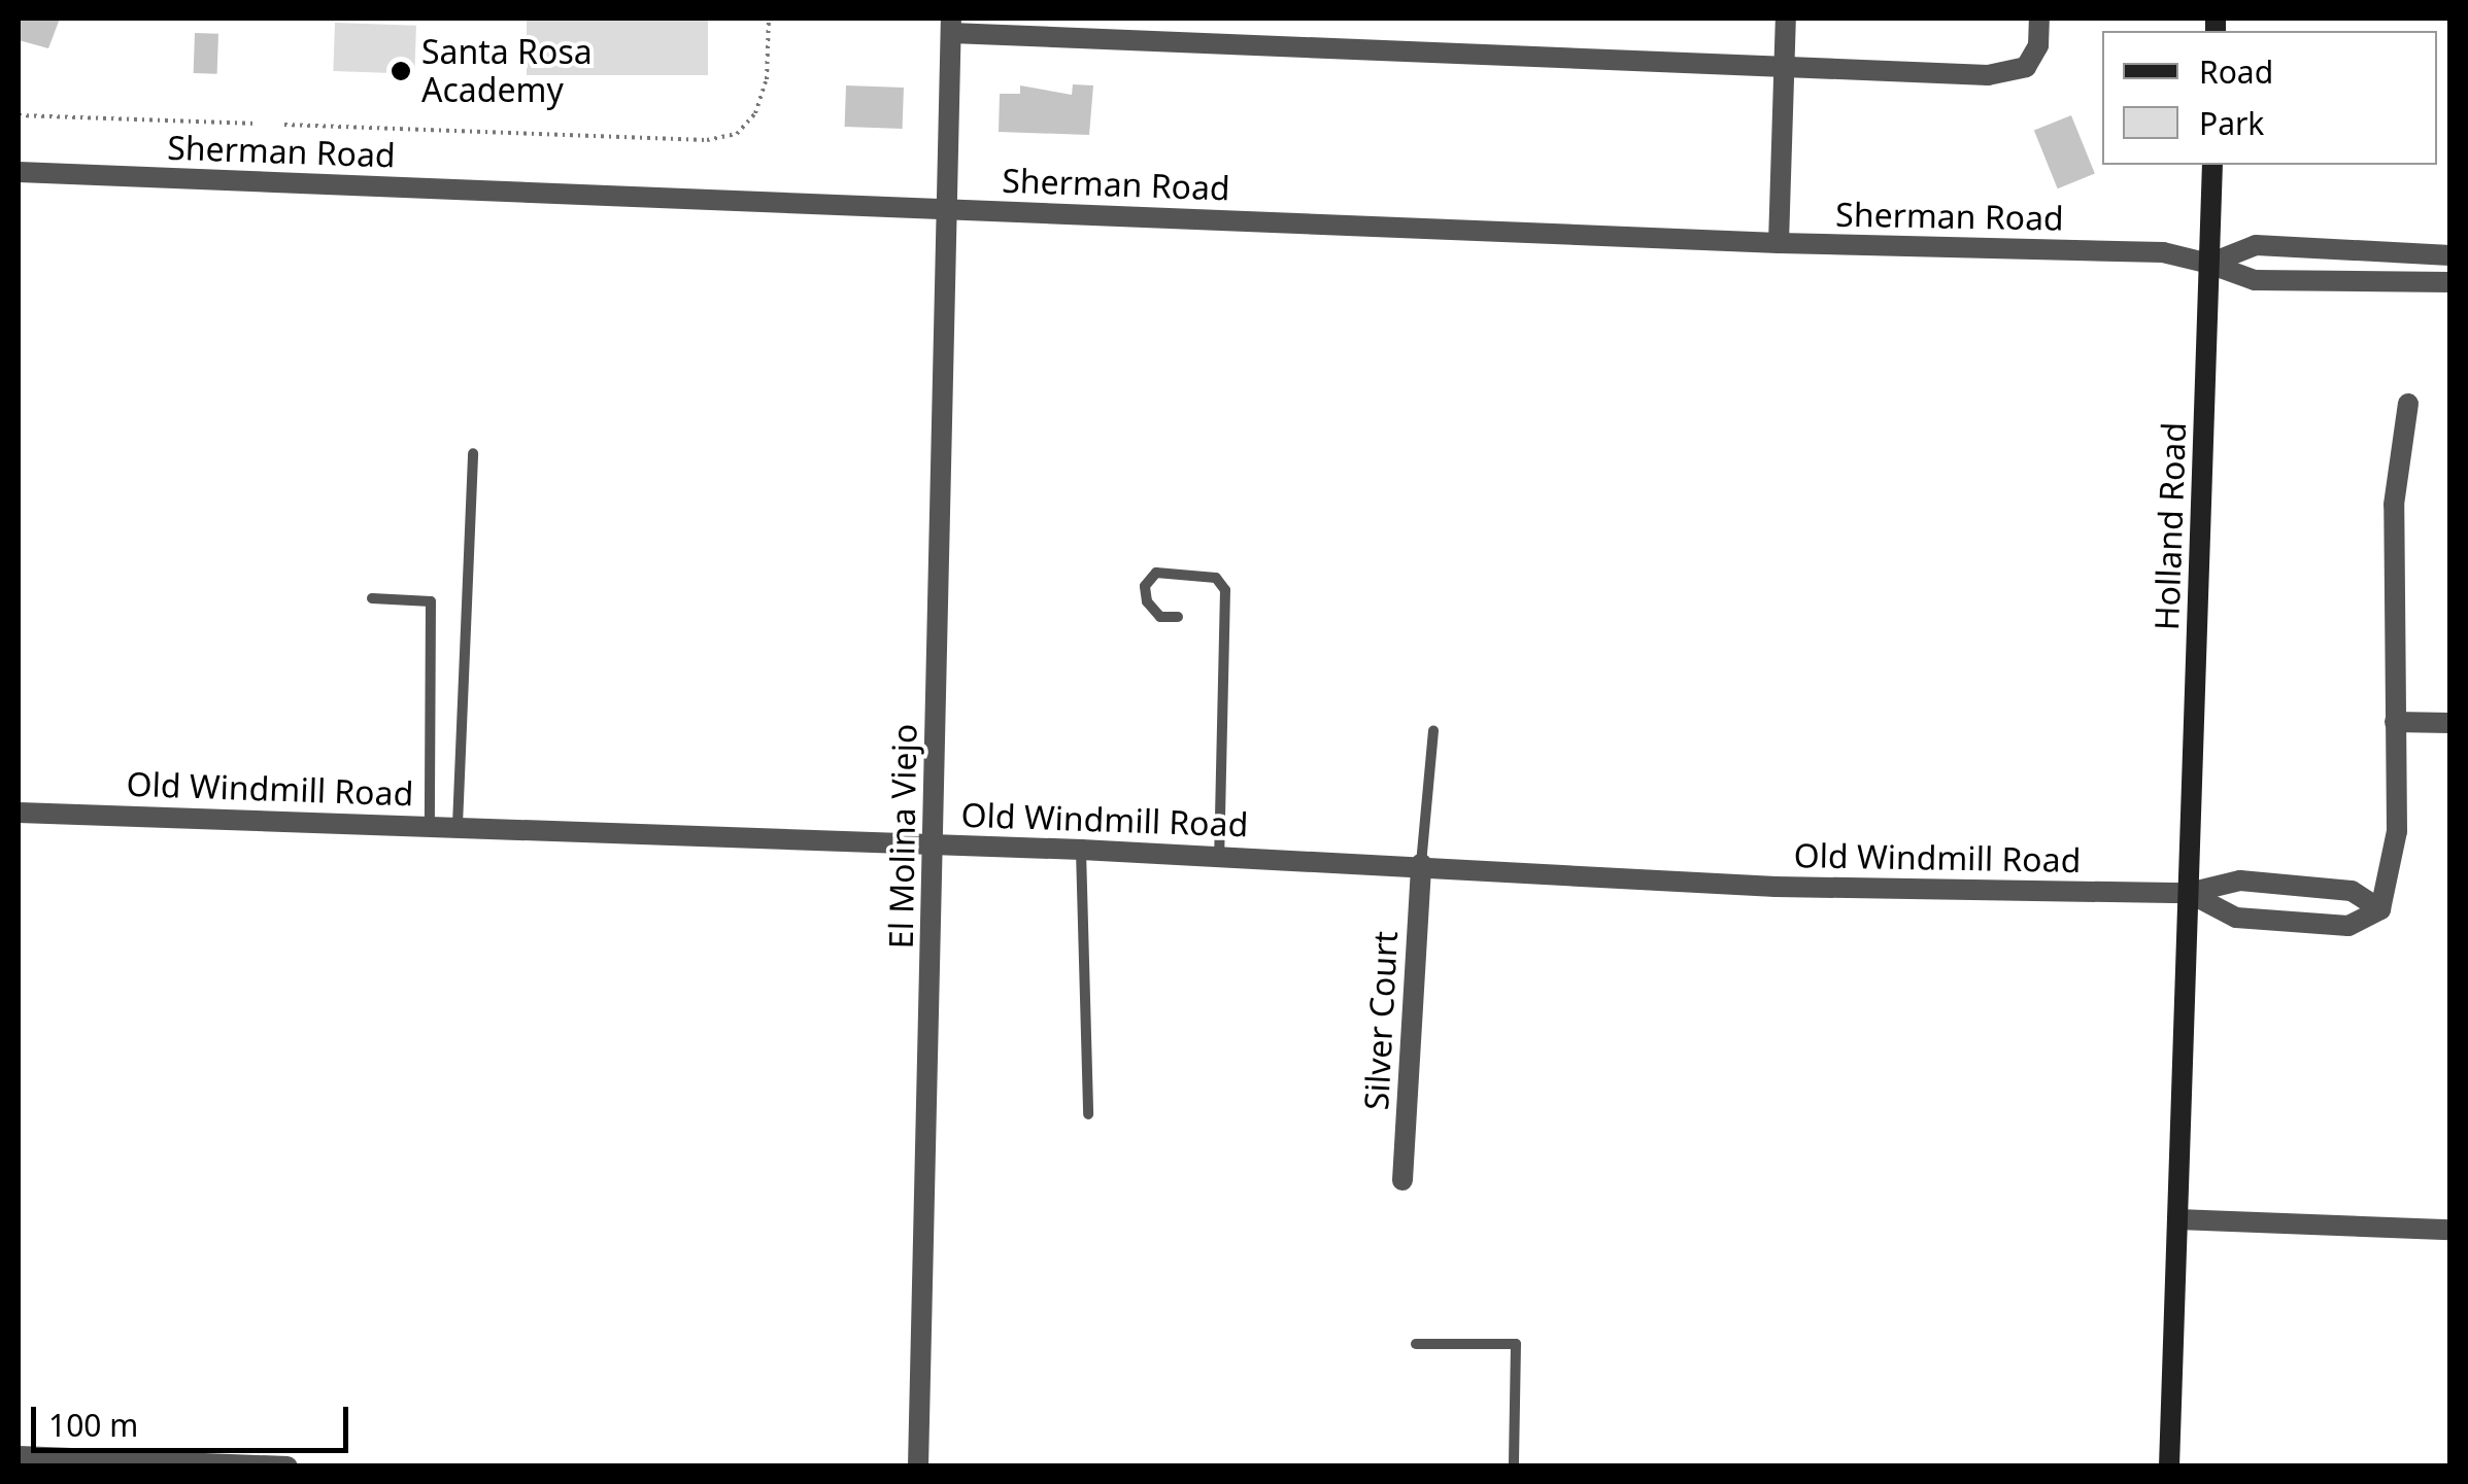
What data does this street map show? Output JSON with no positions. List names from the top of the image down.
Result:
{
  "streets": {
    "main road": ["Holland Road"],
    "street": [
      "Sherman Road",
      "Old Windmill Road",
      "El Molina Viejo",
      "Silver Court"
    ]
  },
  "crossings": [
    ["Sherman Road", "Holland Road"],
    ["Sherman Road", "El Molina Viejo"],
    ["Holland Road", "Old Windmill Road"],
    ["Old Windmill Road", "El Molina Viejo"],
    ["Old Windmill Road", "Silver Court"]
  ],
  "places": ["Santa Rosa Academy"],
  "legend": ["Road", "Park"],
  "scale_bar": "100 m"
}
